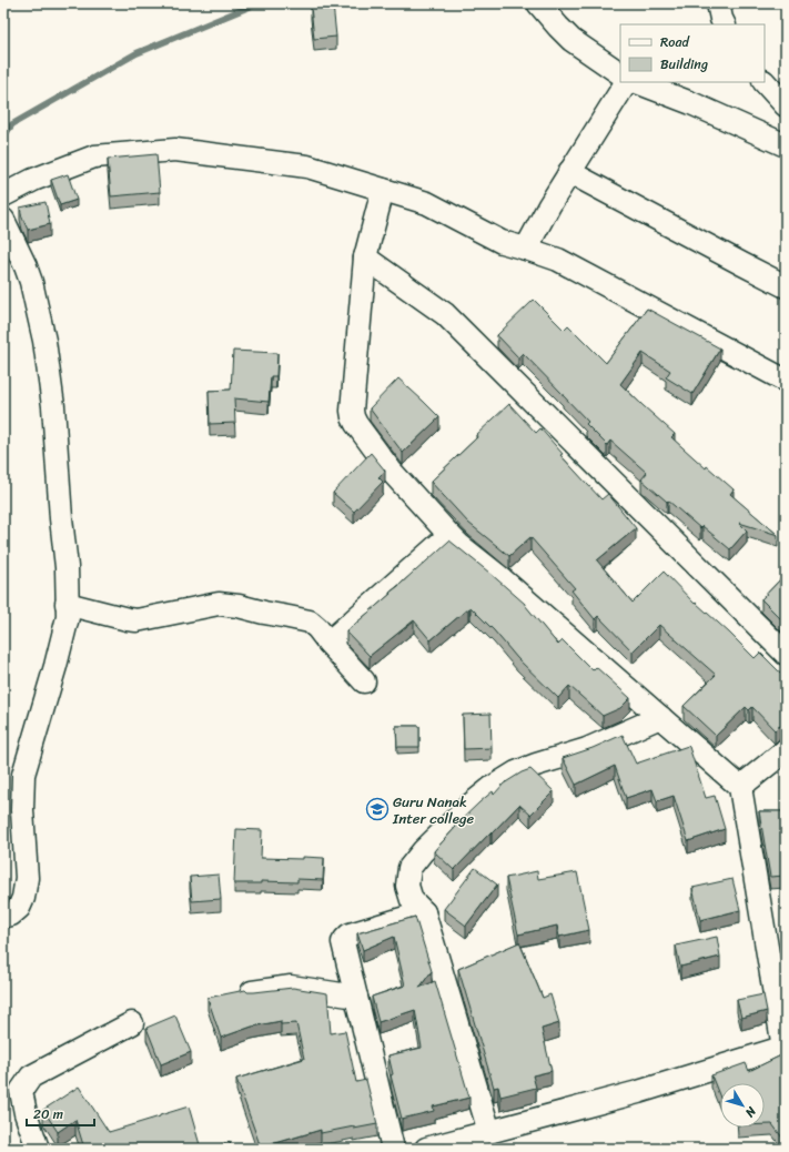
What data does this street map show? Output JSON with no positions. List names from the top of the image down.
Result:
{
  "places": {
    "school or university": ["Guru Nanak Inter college"]
  },
  "legend": ["Road", "Building"],
  "scale_bar": "20 m",
  "north": "bottom right"
}
